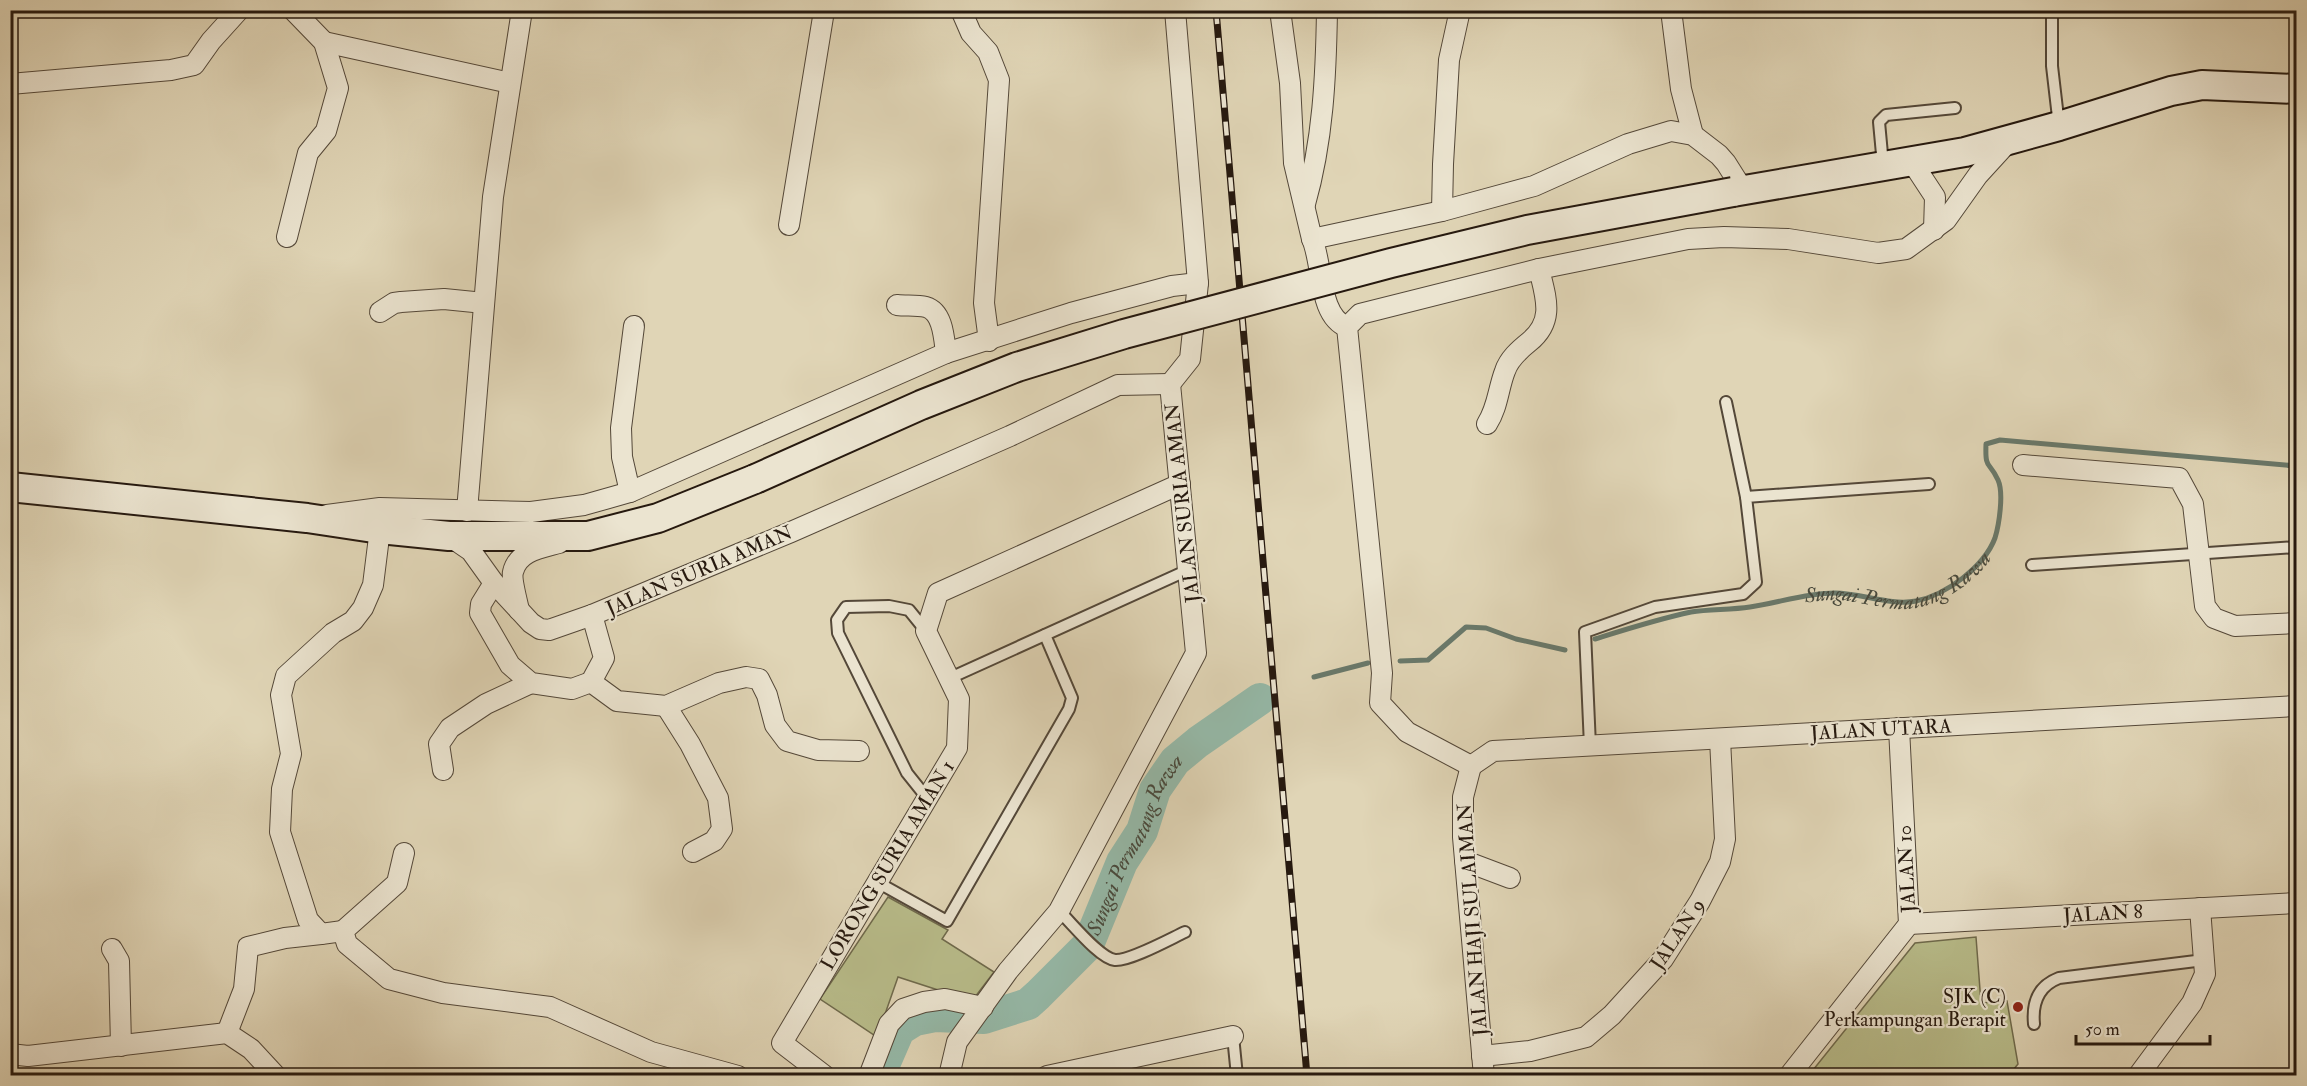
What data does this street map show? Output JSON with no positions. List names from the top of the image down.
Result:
{
  "streets": {
    "street": [
      "JALAN SURIA AMAN",
      "JALAN UTARA",
      "LORONG SURIA AMAN 1",
      "JALAN 10",
      "JALAN 8",
      "JALAN HAJI SULAIMAN",
      "JALAN 9"
    ]
  },
  "crossings": [
    ["JALAN UTARA", "JALAN 10"],
    ["JALAN UTARA", "JALAN HAJI SULAIMAN"],
    ["JALAN UTARA", "JALAN 9"],
    ["JALAN 10", "JALAN 8"],
    ["JALAN HAJI SULAIMAN", "JALAN 9"]
  ],
  "water": ["Sungai Permatang Rawa"],
  "places": ["SJK (C) Perkampungan Berapit"],
  "scale_bar": "50 m"
}
